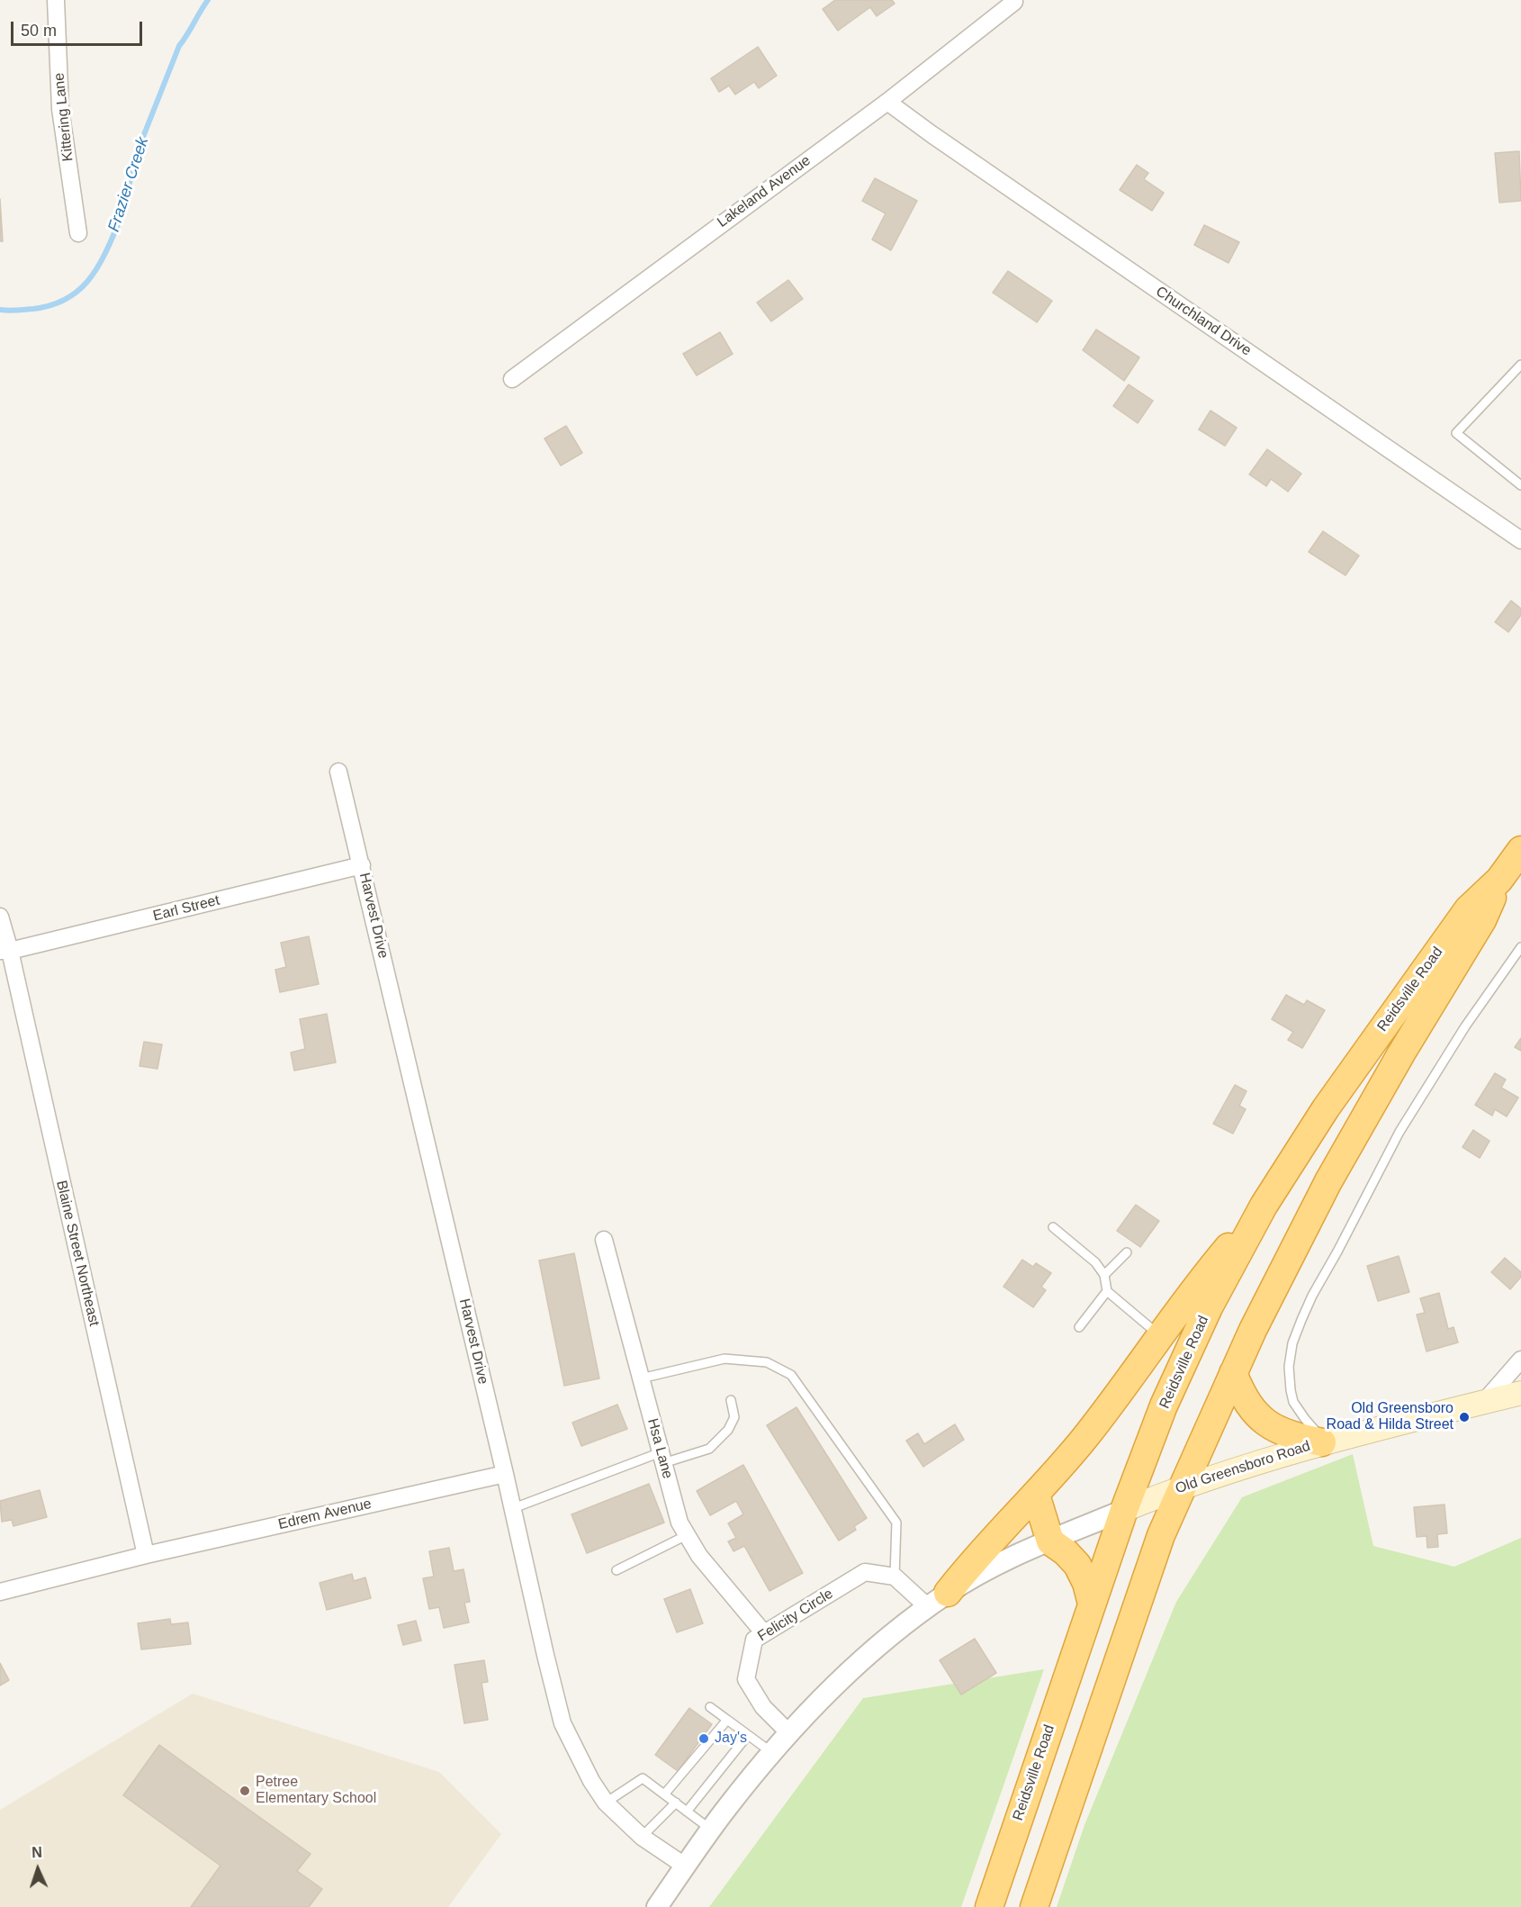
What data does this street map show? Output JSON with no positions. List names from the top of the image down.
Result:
{
  "streets": {
    "highway": ["Reidsville Road"],
    "main road": ["Old Greensboro Road"],
    "street": [
      "Kittering Lane",
      "Lakeland Avenue",
      "Churchland Drive",
      "Earl Street",
      "Harvest Drive",
      "Blaine Street Northeast",
      "Hsa Lane",
      "Edrem Avenue",
      "Felicity Circle"
    ]
  },
  "crossings": [
    ["Lakeland Avenue", "Churchland Drive"],
    ["Earl Street", "Harvest Drive"],
    ["Earl Street", "Blaine Street Northeast"],
    ["Harvest Drive", "Edrem Avenue"],
    ["Reidsville Road", "Old Greensboro Road"],
    ["Blaine Street Northeast", "Edrem Avenue"],
    ["Hsa Lane", "Felicity Circle"]
  ],
  "water": ["Frazier Creek"],
  "places": ["Old Greensboro Road & Hilda Street", "Jay's", "Petree Elementary School"],
  "scale_bar": "50 m",
  "north": "top"
}
